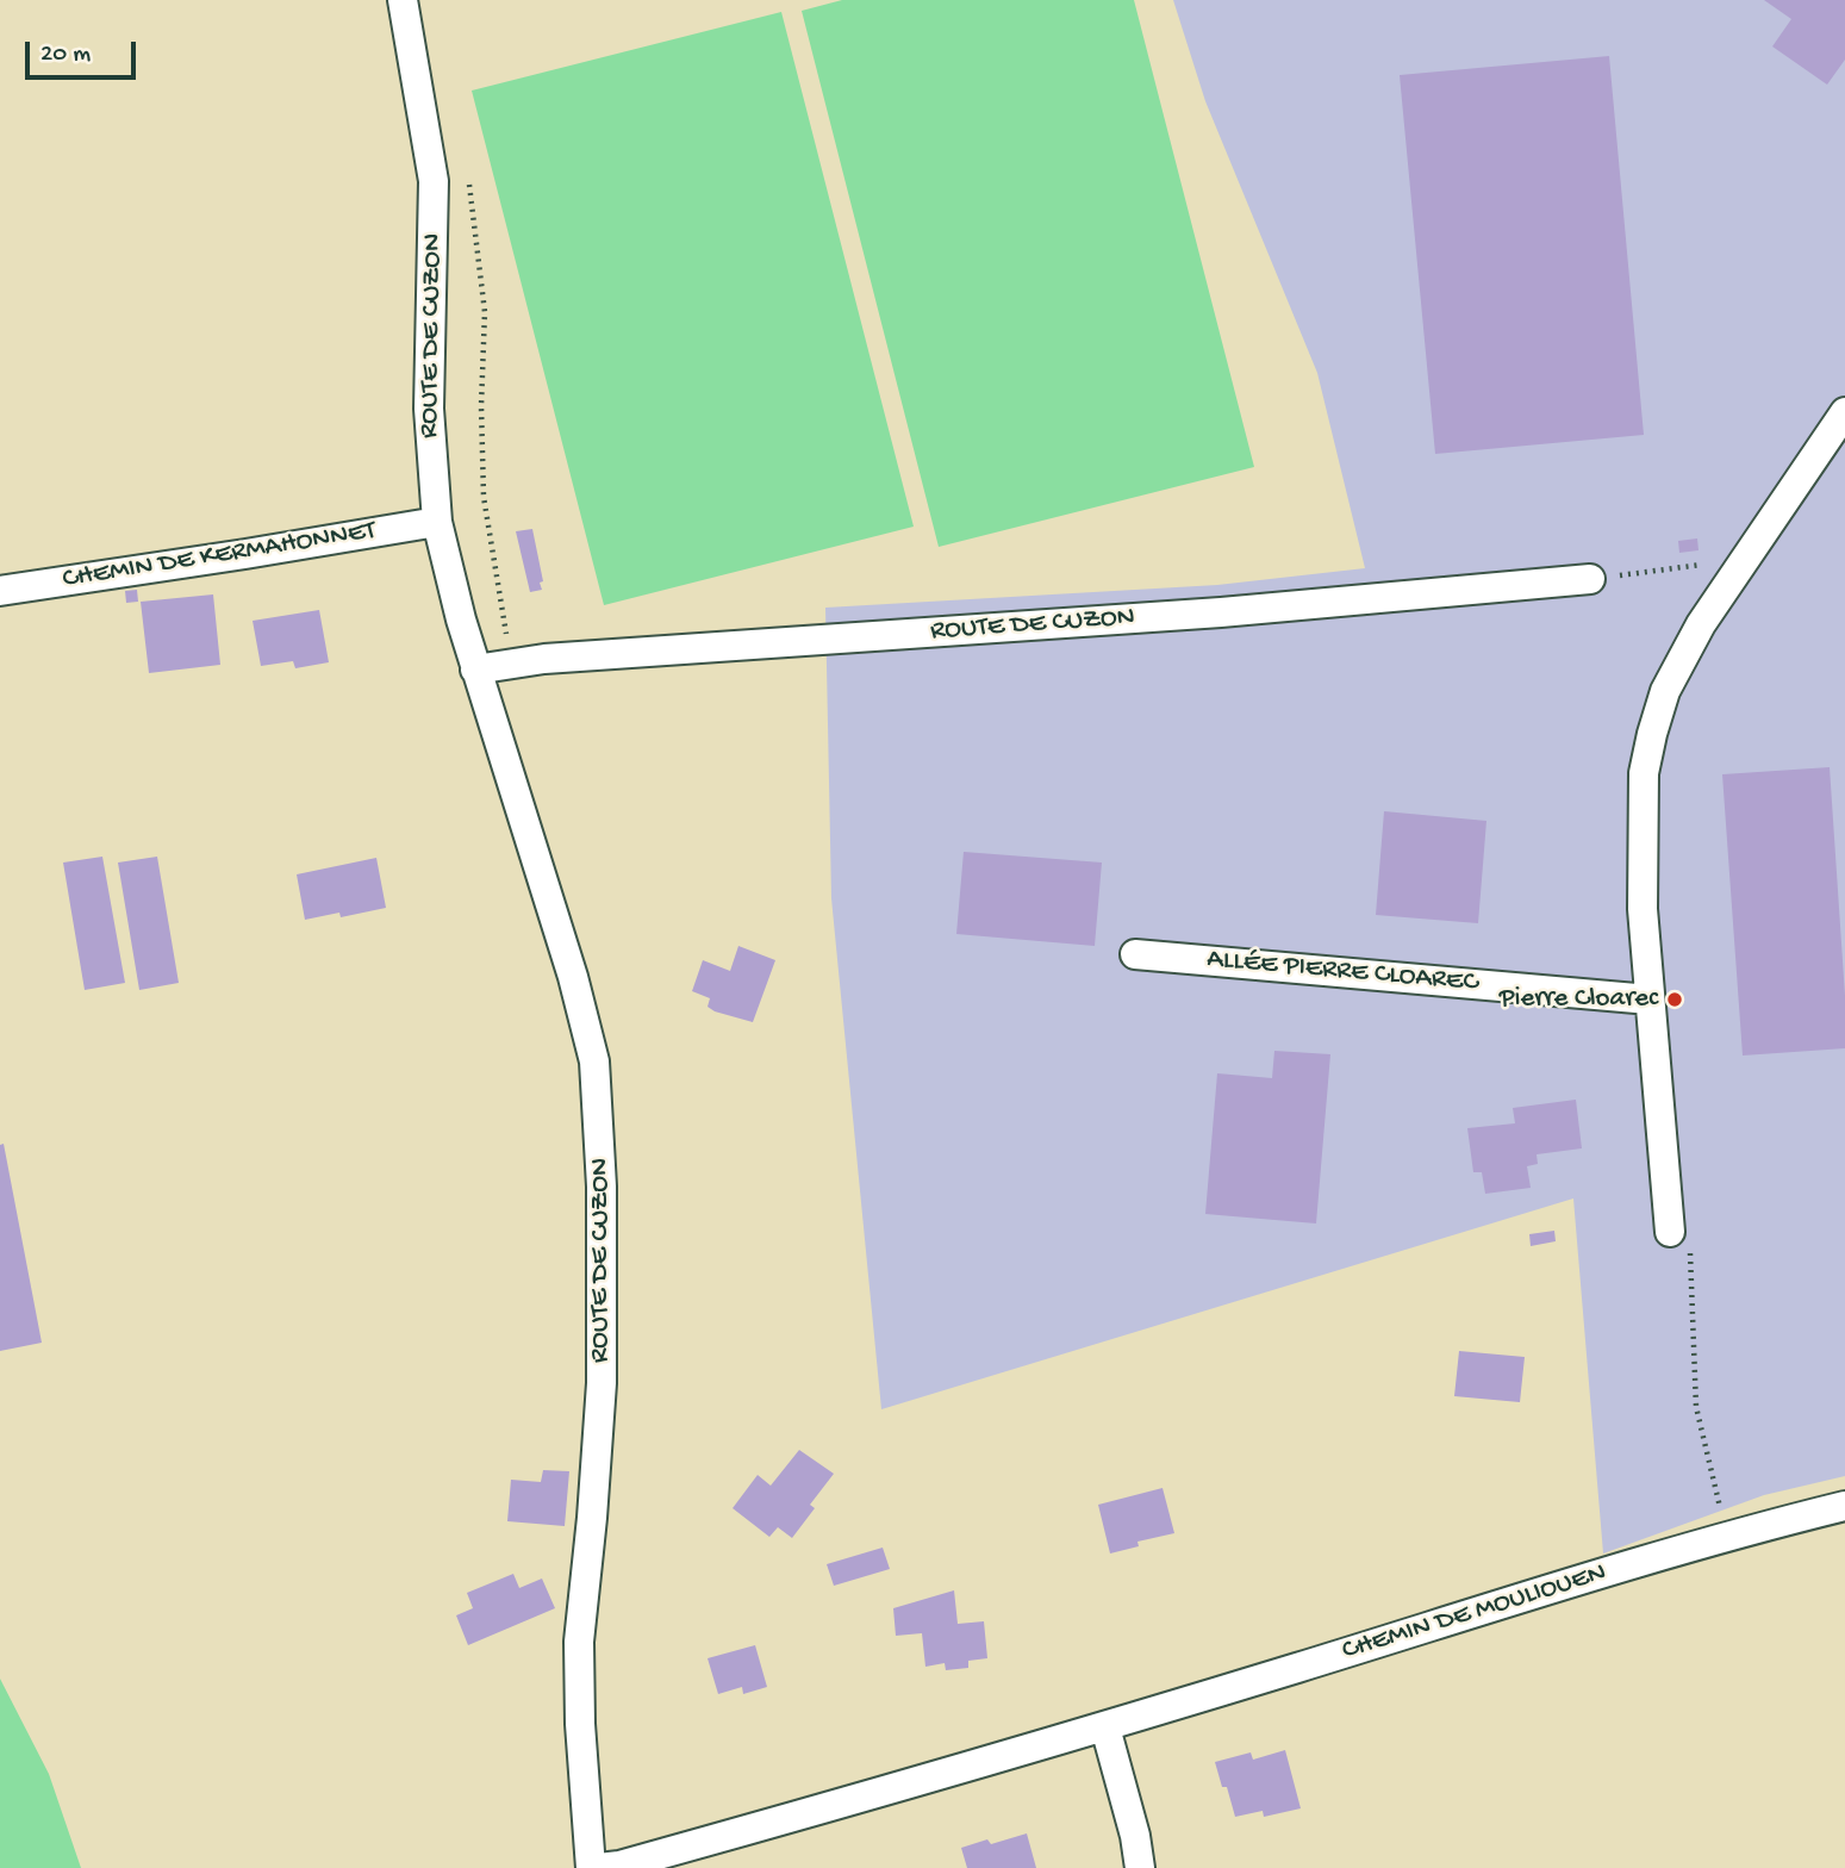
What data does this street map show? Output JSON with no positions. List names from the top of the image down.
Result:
{
  "streets": {
    "street": [
      "ROUTE DE CUZON",
      "CHEMIN DE KERMAHONNET",
      "ALLÉE PIERRE CLOAREC",
      "CHEMIN DE MOULIOUEN"
    ]
  },
  "crossings": [
    ["ROUTE DE CUZON", "CHEMIN DE KERMAHONNET"]
  ],
  "places": ["Pierre Cloarec"],
  "scale_bar": "20 m"
}
